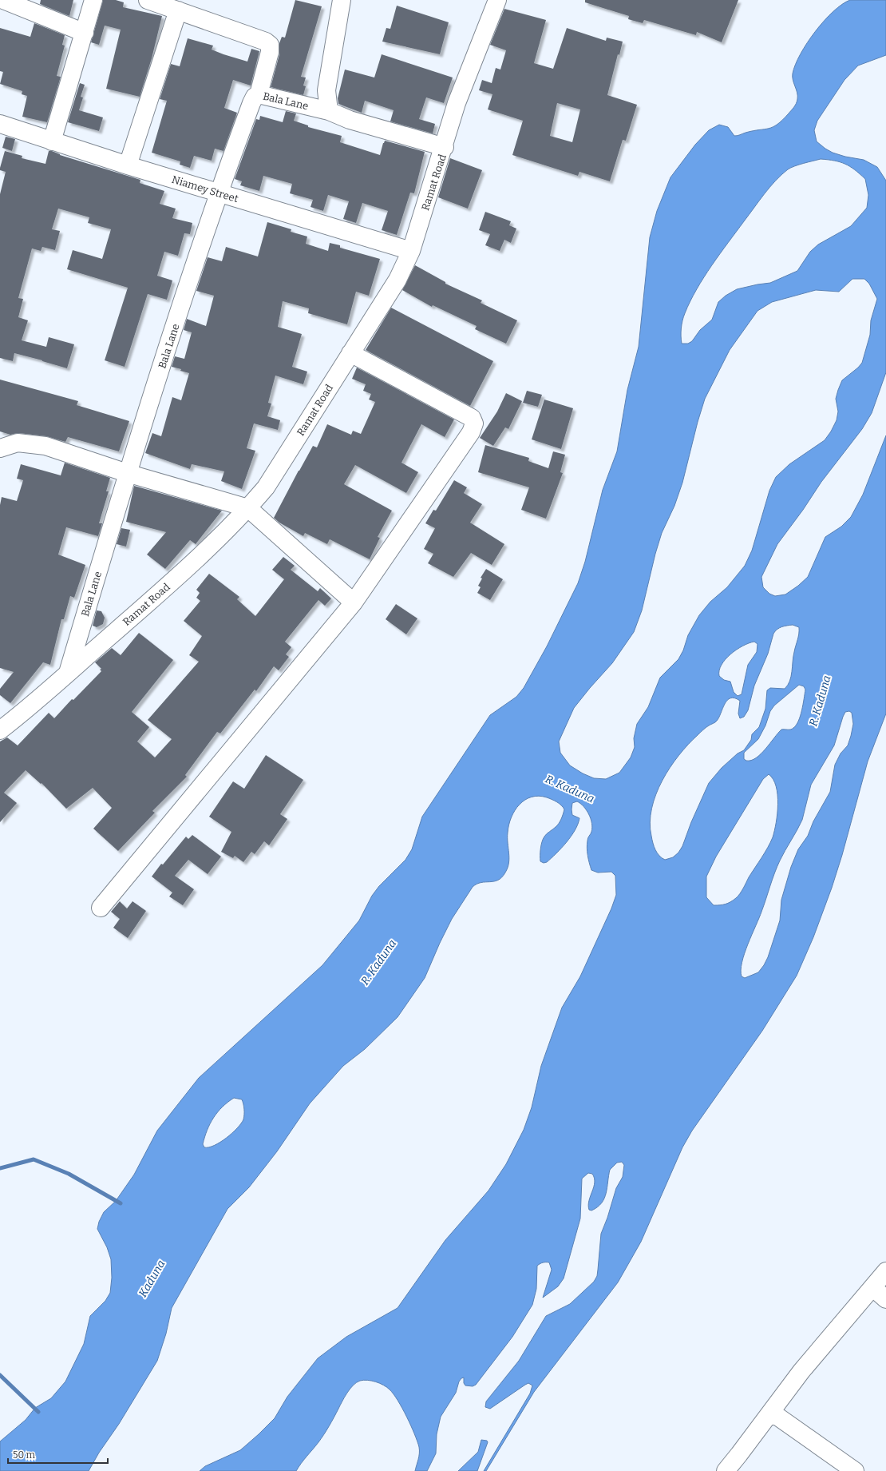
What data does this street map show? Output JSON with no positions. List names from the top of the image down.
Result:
{
  "streets": {
    "street": ["Bala Lane", "Ramat Road", "Niamey Street"]
  },
  "crossings": [
    ["Bala Lane", "Ramat Road"],
    ["Bala Lane", "Niamey Street"],
    ["Ramat Road", "Niamey Street"]
  ],
  "water": ["R. Kaduna", "Kaduna"],
  "scale_bar": "50 m"
}
